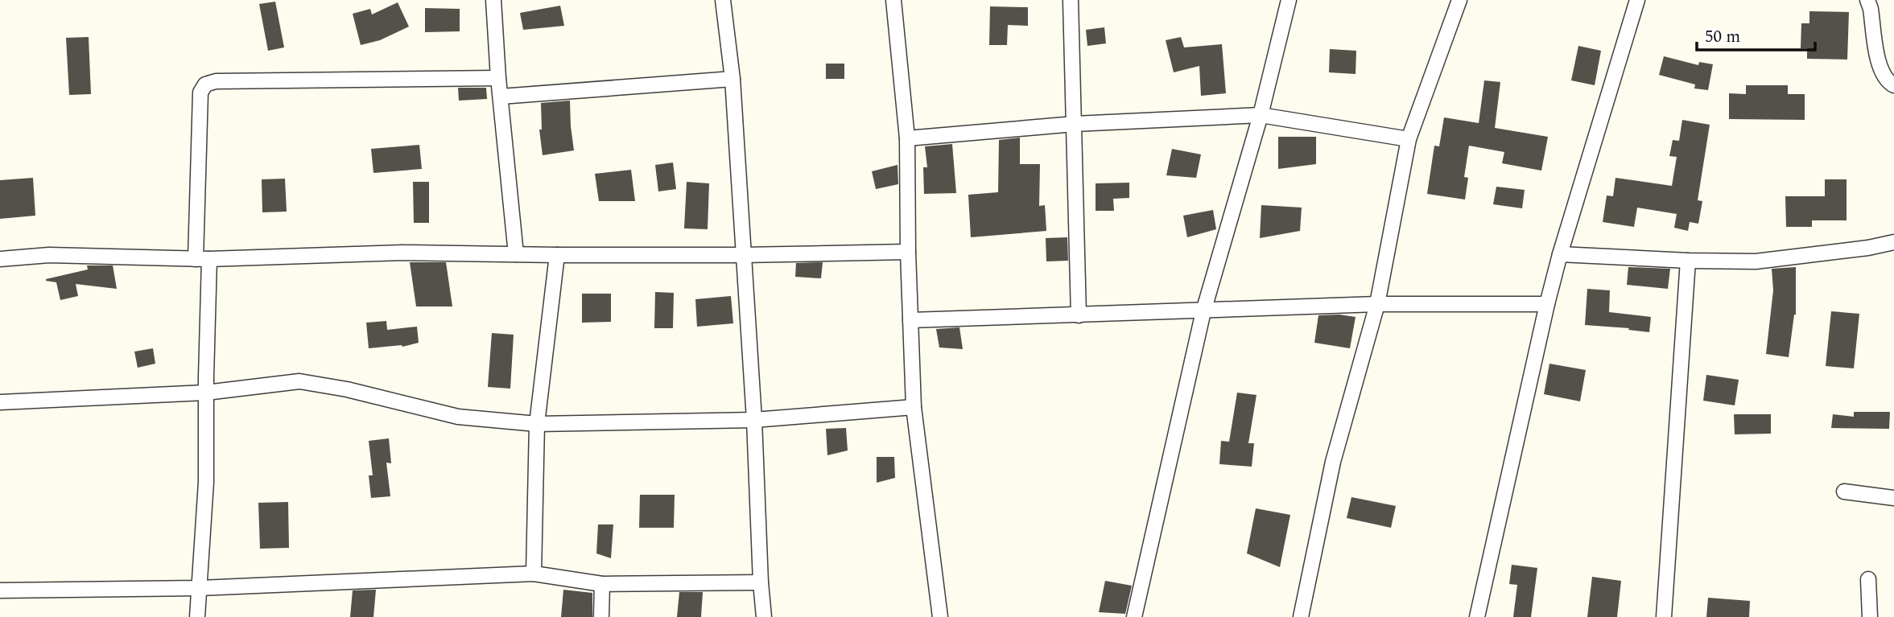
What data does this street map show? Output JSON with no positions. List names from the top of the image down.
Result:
{
  "scale_bar": "50 m"
}
